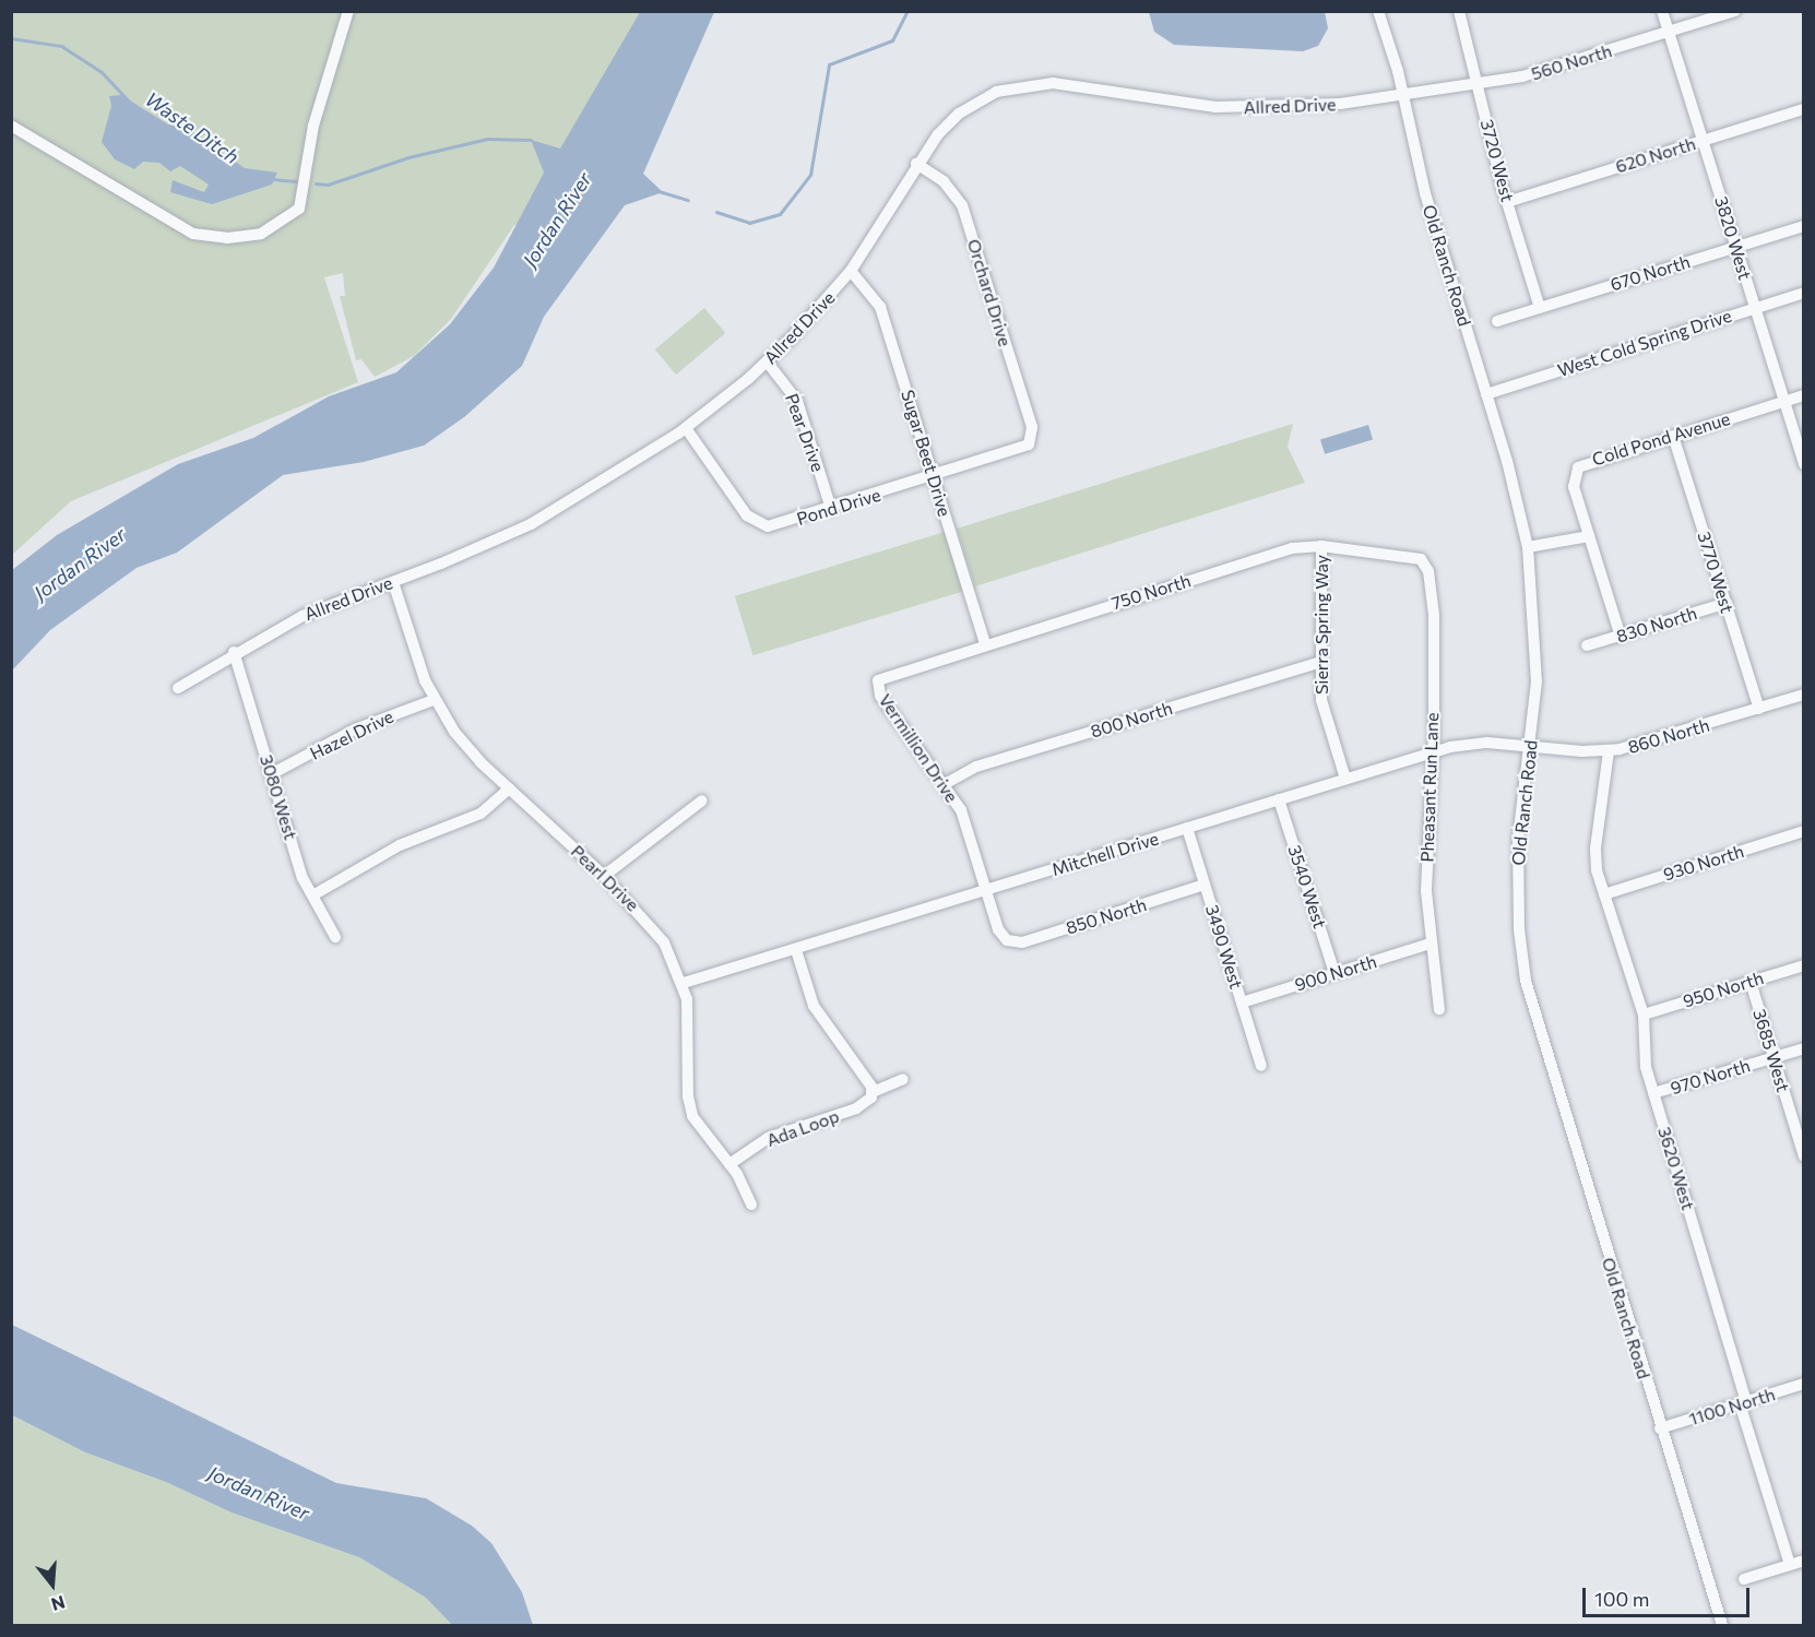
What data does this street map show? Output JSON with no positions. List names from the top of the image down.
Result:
{
  "streets": {
    "street": [
      "560 North",
      "Allred Drive",
      "620 North",
      "3720 West",
      "3820 West",
      "Old Ranch Road",
      "670 North",
      "Orchard Drive",
      "West Cold Spring Drive",
      "Pear Drive",
      "Cold Pond Avenue",
      "Sugar Beet Drive",
      "Pond Drive",
      "3770 West",
      "750 North",
      "Sierra Spring Way",
      "830 North",
      "800 North",
      "Hazel Drive",
      "860 North",
      "Vermillion Drive",
      "Pheasant Run Lane",
      "3080 West",
      "Mitchell Drive",
      "930 North",
      "Pearl Drive",
      "3540 West",
      "850 North",
      "3490 West",
      "900 North",
      "950 North",
      "3685 West",
      "970 North",
      "Ada Loop",
      "3620 West",
      "1100 North"
    ]
  },
  "crossings": [
    ["560 North", "Allred Drive"],
    ["560 North", "3720 West"],
    ["560 North", "3820 West"],
    ["560 North", "Old Ranch Road"],
    ["Allred Drive", "Old Ranch Road"],
    ["Allred Drive", "Orchard Drive"],
    ["Allred Drive", "Pear Drive"],
    ["Allred Drive", "Sugar Beet Drive"],
    ["Allred Drive", "Pond Drive"],
    ["Allred Drive", "3080 West"],
    ["Allred Drive", "Pearl Drive"],
    ["620 North", "3720 West"],
    ["620 North", "3820 West"],
    ["3720 West", "670 North"],
    ["3820 West", "670 North"],
    ["3820 West", "West Cold Spring Drive"],
    ["3820 West", "Cold Pond Avenue"],
    ["Old Ranch Road", "West Cold Spring Drive"],
    ["Old Ranch Road", "860 North"],
    ["Old Ranch Road", "Mitchell Drive"],
    ["Old Ranch Road", "1100 North"],
    ["Orchard Drive", "Pond Drive"],
    ["Pear Drive", "Pond Drive"],
    ["Cold Pond Avenue", "3770 West"],
    ["Cold Pond Avenue", "830 North"],
    ["Sugar Beet Drive", "Pond Drive"],
    ["Sugar Beet Drive", "750 North"],
    ["3770 West", "830 North"],
    ["3770 West", "860 North"],
    ["750 North", "Sierra Spring Way"],
    ["750 North", "Vermillion Drive"],
    ["750 North", "Pheasant Run Lane"],
    ["Sierra Spring Way", "800 North"],
    ["Sierra Spring Way", "Mitchell Drive"],
    ["800 North", "Vermillion Drive"],
    ["Hazel Drive", "3080 West"],
    ["Hazel Drive", "Pearl Drive"],
    ["860 North", "Mitchell Drive"],
    ["860 North", "3620 West"],
    ["Vermillion Drive", "Mitchell Drive"],
    ["Vermillion Drive", "850 North"],
    ["Pheasant Run Lane", "Mitchell Drive"],
    ["Pheasant Run Lane", "900 North"],
    ["Mitchell Drive", "Pearl Drive"],
    ["Mitchell Drive", "3540 West"],
    ["Mitchell Drive", "3490 West"],
    ["930 North", "3620 West"],
    ["Pearl Drive", "Ada Loop"],
    ["3540 West", "900 North"],
    ["850 North", "3490 West"],
    ["3490 West", "900 North"],
    ["950 North", "3685 West"],
    ["950 North", "3620 West"],
    ["3685 West", "970 North"],
    ["970 North", "3620 West"],
    ["3620 West", "1100 North"]
  ],
  "water": ["Waste Ditch", "Jordan River"],
  "scale_bar": "100 m",
  "north": "bottom"
}
